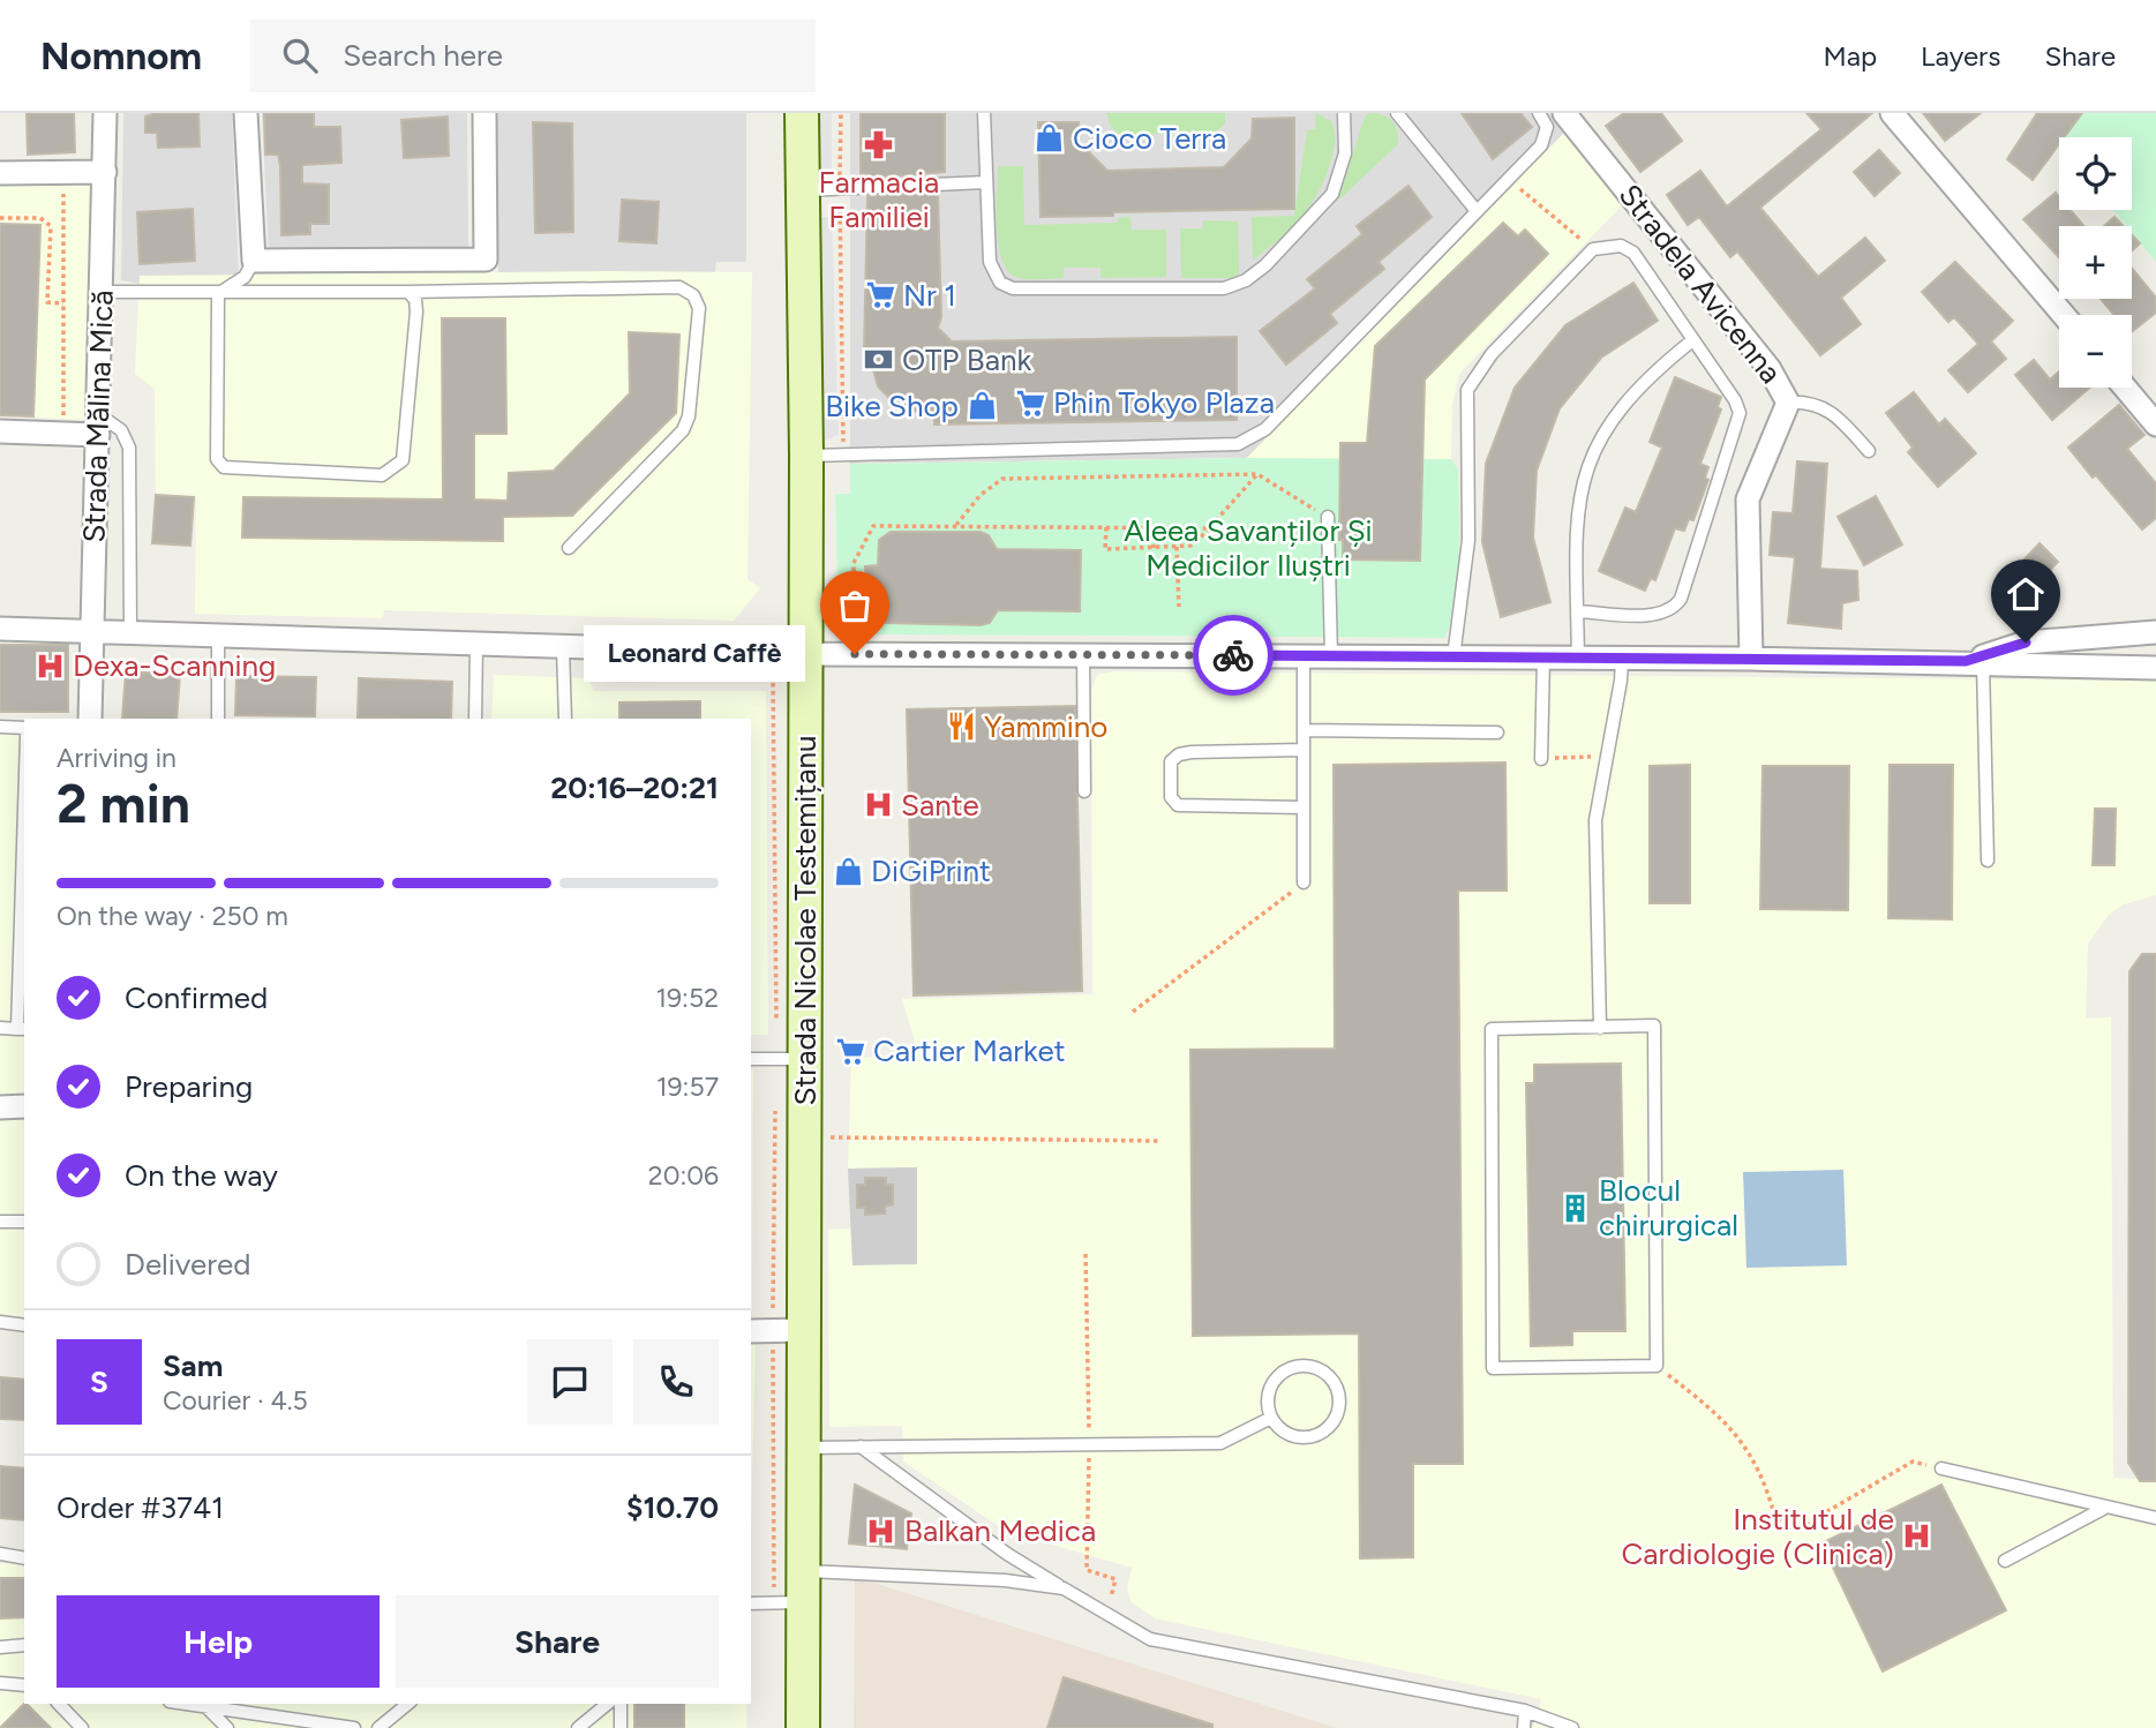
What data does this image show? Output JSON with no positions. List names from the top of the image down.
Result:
{
  "streets": {
    "main road": ["Strada Nicolae Testemițanu"],
    "street": ["Stradela Avicenna", "Strada Mălina Mică"]
  },
  "parks": ["Aleea Savanților Și Medicilor Iluștri"],
  "places": {
    "shop": ["Cioco Terra", "Bike Shop", "DiGiPrint"],
    "pharmacy": ["Farmacia Familiei"],
    "supermarket": ["Nr 1", "Phin Tokyo Plaza", "Cartier Market"],
    "bank": ["OTP Bank"],
    "other": ["Leonard Caffè"],
    "hospital": [
      "Dexa-Scanning",
      "Sante",
      "Balkan Medica",
      "Institutul de Cardiologie (Clinica)"
    ],
    "restaurant": ["Yammino"],
    "building": ["Blocul chirurgical"]
  },
  "page": {
    "header": "Nomnom",
    "search": "Search here",
    "nav": ["Map", "Layers", "Share"],
    "map_buttons": ["+", "−"],
    "bubble": "Leonard Caffè",
    "heading": ["2 min", "Arriving in", "20:16–20:21"],
    "panel": [
      "Sam",
      "Courier · 4.5",
      "Order #3741",
      "$10.70"
    ],
    "bar": "On the way · 250 m",
    "list": [
      ["Confirmed", "19:52"],
      ["Preparing", "19:57"],
      ["On the way", "20:06"],
      "Delivered"
    ],
    "round": "S",
    "buttons": ["Help", "Share"]
  }
}
